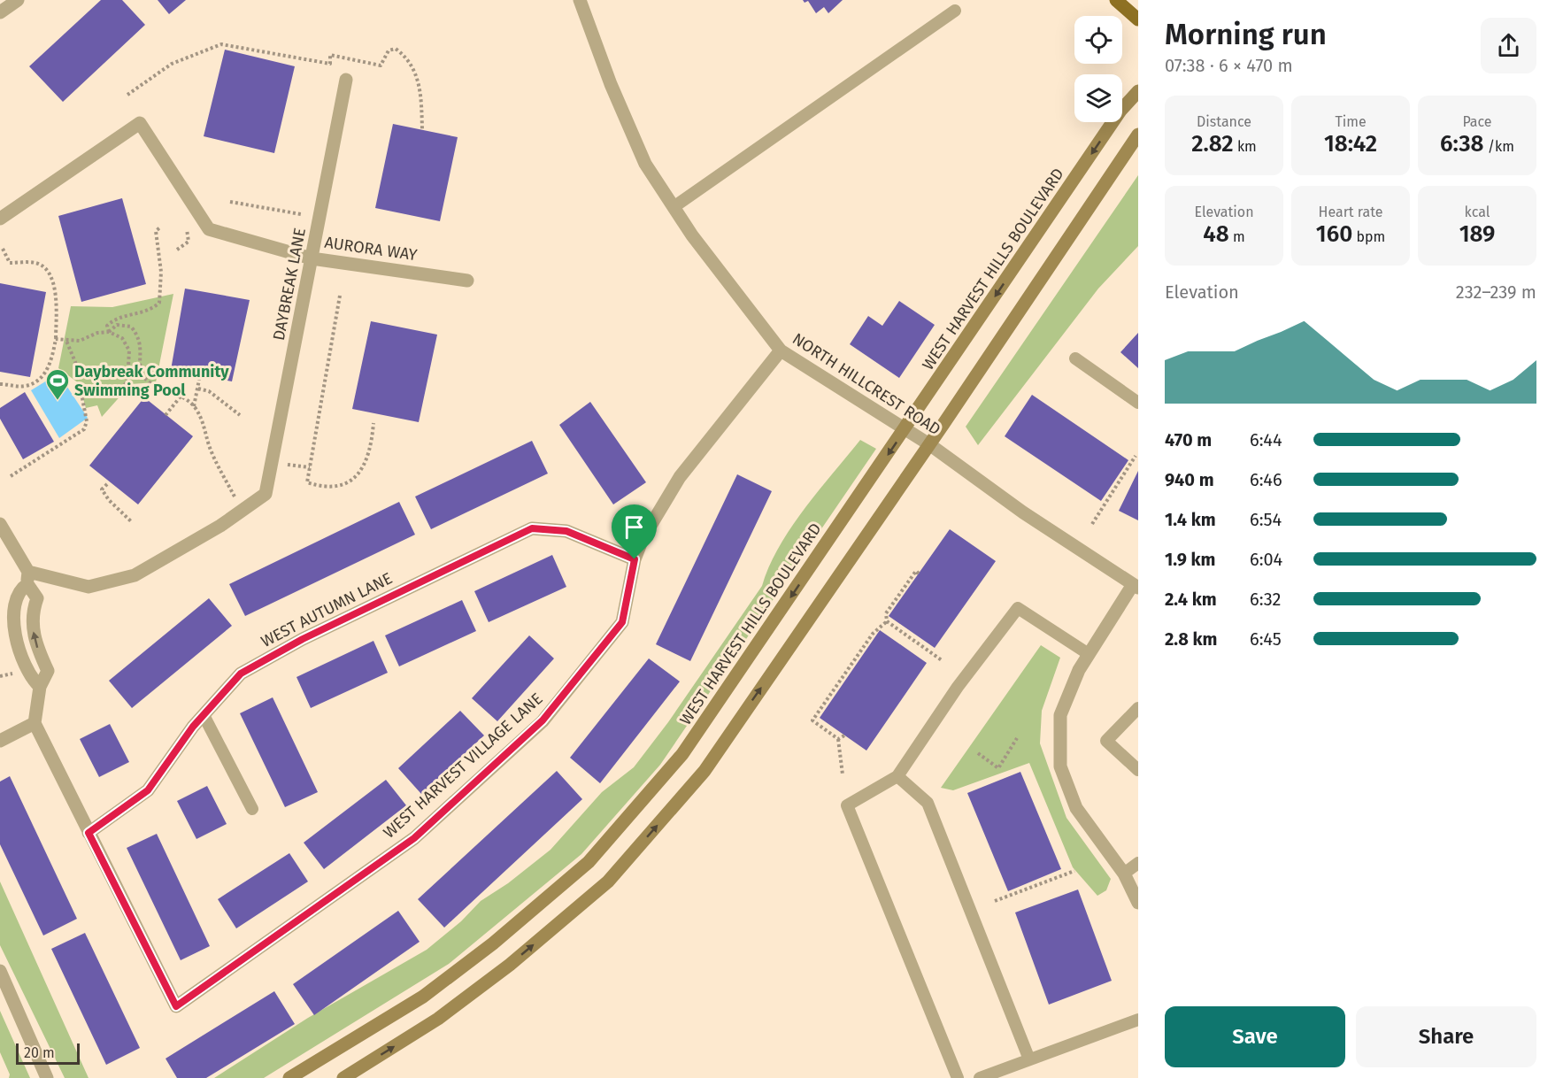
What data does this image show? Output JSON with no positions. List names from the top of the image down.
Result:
{
  "streets": {
    "street": [
      "AURORA WAY",
      "WEST HARVEST HILLS BOULEVARD",
      "DAYBREAK LANE",
      "NORTH HILLCREST ROAD",
      "WEST AUTUMN LANE",
      "WEST HARVEST VILLAGE LANE"
    ]
  },
  "crossings": [
    ["AURORA WAY", "DAYBREAK LANE"],
    ["WEST HARVEST HILLS BOULEVARD", "NORTH HILLCREST ROAD"],
    ["NORTH HILLCREST ROAD", "WEST HARVEST VILLAGE LANE"],
    ["WEST AUTUMN LANE", "WEST HARVEST VILLAGE LANE"]
  ],
  "places": {
    "sports": ["Daybreak Community Swimming Pool"]
  },
  "scale_bar": "20 m",
  "page": {
    "heading": ["Morning run", "07:38 · 6 × 470 m"],
    "stats": [
      ["Distance", "2.82 km"],
      ["Time", "18:42"],
      ["Pace", "6:38 /km"],
      ["Elevation", "48 m"],
      ["Heart rate", "160 bpm"],
      ["kcal", "189"]
    ],
    "chart": ["Elevation", "232–239 m"],
    "list": [
      {
        "name": "470 m",
        "note": "6:44"
      },
      {
        "name": "940 m",
        "note": "6:46"
      },
      {
        "name": "1.4 km",
        "note": "6:54"
      },
      {
        "name": "1.9 km",
        "note": "6:04"
      },
      {
        "name": "2.4 km",
        "note": "6:32"
      },
      {
        "name": "2.8 km",
        "note": "6:45"
      }
    ],
    "buttons": ["Save", "Share"],
    "scale": "20 m"
  }
}
